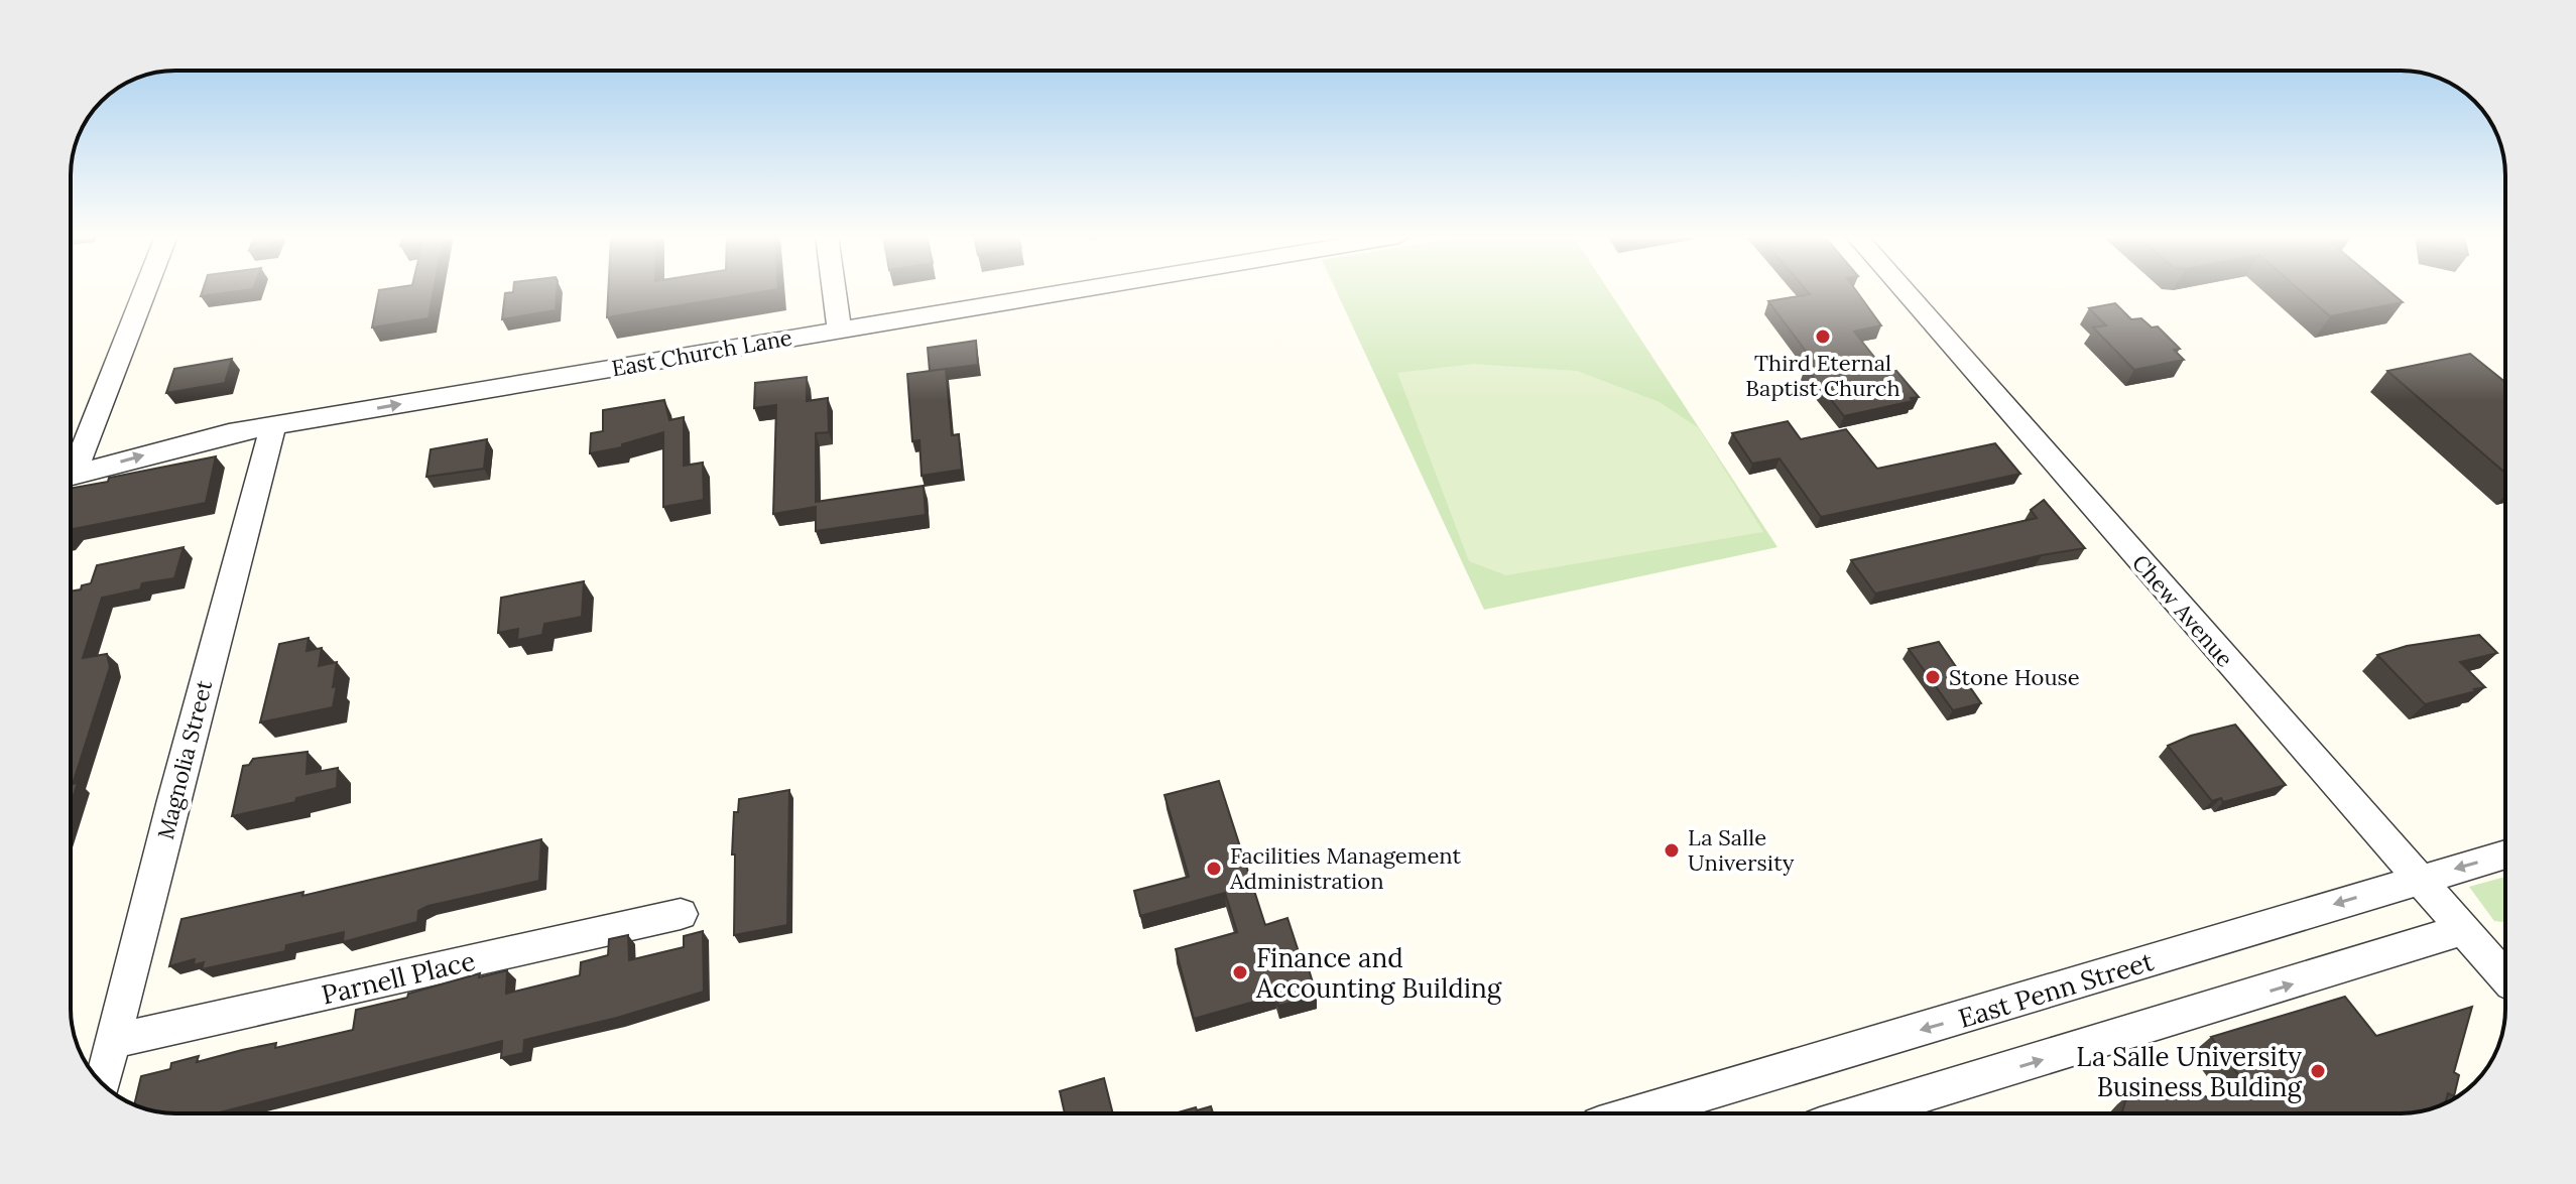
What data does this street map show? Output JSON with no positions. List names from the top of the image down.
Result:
{
  "streets": {
    "street": [
      "East Church Lane",
      "Chew Avenue",
      "Magnolia Street",
      "Parnell Place",
      "East Penn Street"
    ]
  },
  "crossings": [
    ["East Church Lane", "Magnolia Street"],
    ["Chew Avenue", "East Penn Street"],
    ["Magnolia Street", "Parnell Place"]
  ],
  "one_way": ["East Church Lane"],
  "places": [
    "Third Eternal Baptist Church",
    "Stone House",
    "La Salle University",
    "Facilities Management Administration",
    "Finance and Accounting Building",
    "La Salle University Business Bulding"
  ]
}
